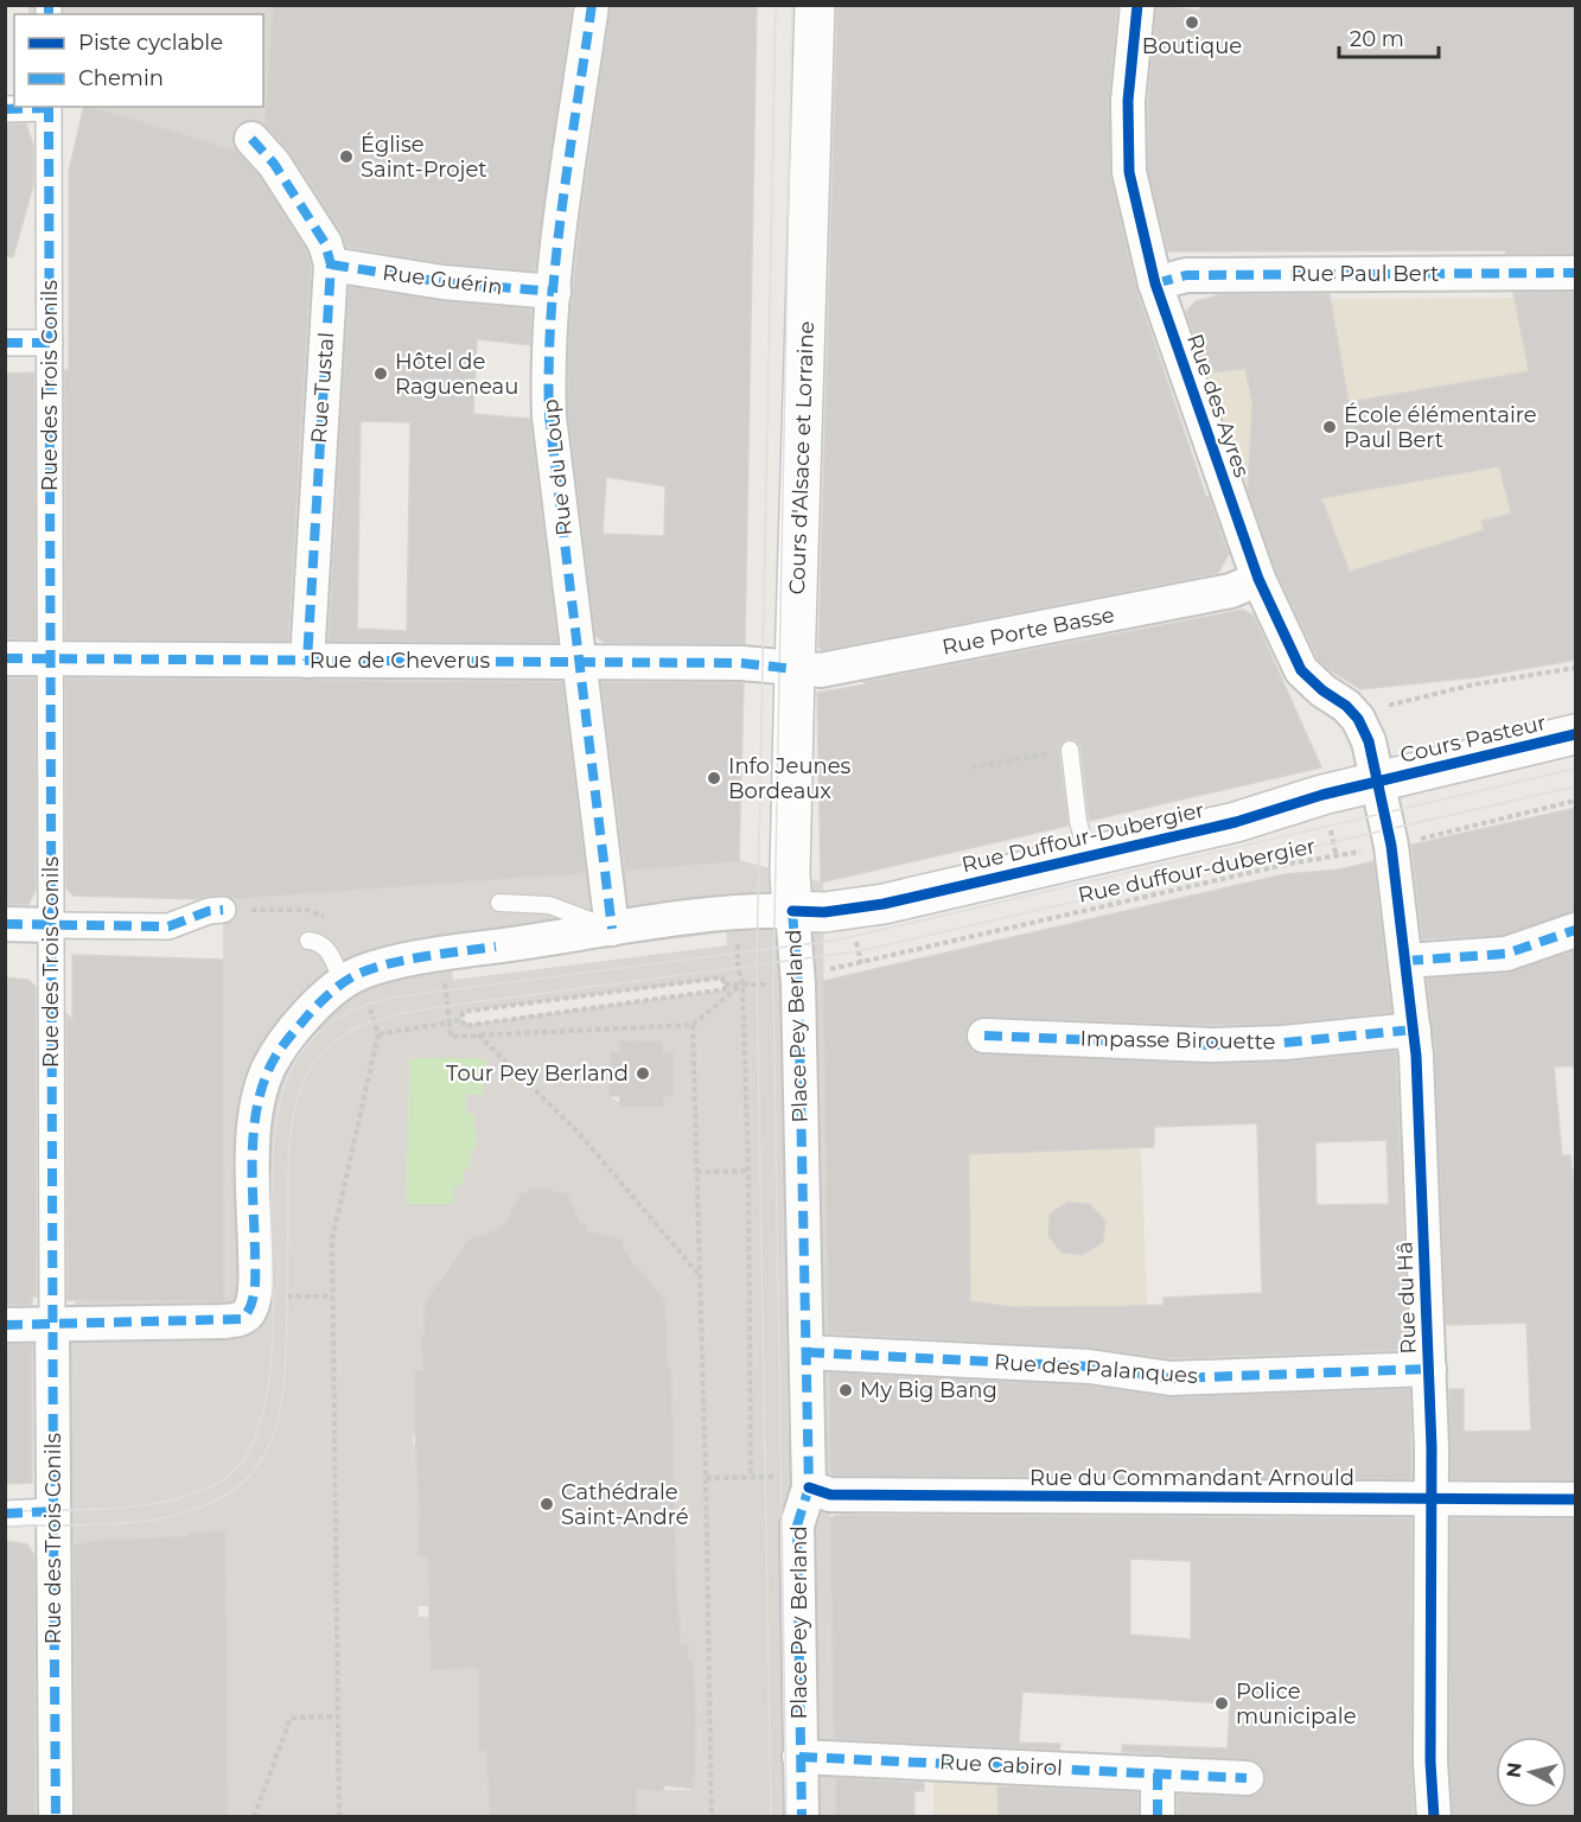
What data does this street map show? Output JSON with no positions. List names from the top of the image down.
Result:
{
  "streets": {
    "street": [
      "Rue Paul Bert",
      "Rue Guérin",
      "Rue des Trois Conils",
      "Rue Tustal",
      "Rue des Ayres",
      "Cours d'Alsace et Lorraine",
      "Rue du Loup",
      "Rue Porte Basse",
      "Rue de Cheverus",
      "Cours Pasteur",
      "Rue Duffour-Dubergier",
      "Place Pey Berland",
      "Impasse Birouette",
      "Rue du Hâ",
      "Rue des Palanques",
      "Rue du Commandant Arnould",
      "Rue Cabirol"
    ],
    "path": ["Rue duffour-dubergier"]
  },
  "crossings": [
    ["Rue Paul Bert", "Rue des Ayres"],
    ["Rue Guérin", "Rue Tustal"],
    ["Rue Guérin", "Rue du Loup"],
    ["Rue des Trois Conils", "Rue de Cheverus"],
    ["Rue Tustal", "Rue de Cheverus"],
    ["Rue des Ayres", "Rue Porte Basse"],
    ["Rue des Ayres", "Cours Pasteur"],
    ["Rue des Ayres", "Rue Duffour-Dubergier"],
    ["Rue des Ayres", "Rue du Hâ"],
    ["Cours d'Alsace et Lorraine", "Rue Porte Basse"],
    ["Cours d'Alsace et Lorraine", "Rue de Cheverus"],
    ["Cours d'Alsace et Lorraine", "Rue Duffour-Dubergier"],
    ["Cours d'Alsace et Lorraine", "Place Pey Berland"],
    ["Rue du Loup", "Rue de Cheverus"],
    ["Rue du Loup", "Place Pey Berland"],
    ["Rue Porte Basse", "Rue de Cheverus"],
    ["Cours Pasteur", "Rue Duffour-Dubergier"],
    ["Cours Pasteur", "Rue du Hâ"],
    ["Rue Duffour-Dubergier", "Place Pey Berland"],
    ["Rue Duffour-Dubergier", "Rue du Hâ"],
    ["Rue duffour-dubergier", "Rue du Hâ"],
    ["Place Pey Berland", "Rue des Palanques"],
    ["Place Pey Berland", "Rue du Commandant Arnould"],
    ["Place Pey Berland", "Rue Cabirol"],
    ["Impasse Birouette", "Rue du Hâ"],
    ["Rue du Hâ", "Rue des Palanques"],
    ["Rue du Hâ", "Rue du Commandant Arnould"]
  ],
  "places": [
    "Boutique",
    "Église Saint-Projet",
    "Hôtel de Ragueneau",
    "École élémentaire Paul Bert",
    "Info Jeunes Bordeaux",
    "Tour Pey Berland",
    "My Big Bang",
    "Cathédrale Saint-André",
    "Police municipale"
  ],
  "legend": ["Piste cyclable", "Chemin"],
  "scale_bar": "20 m",
  "north": "left"
}
